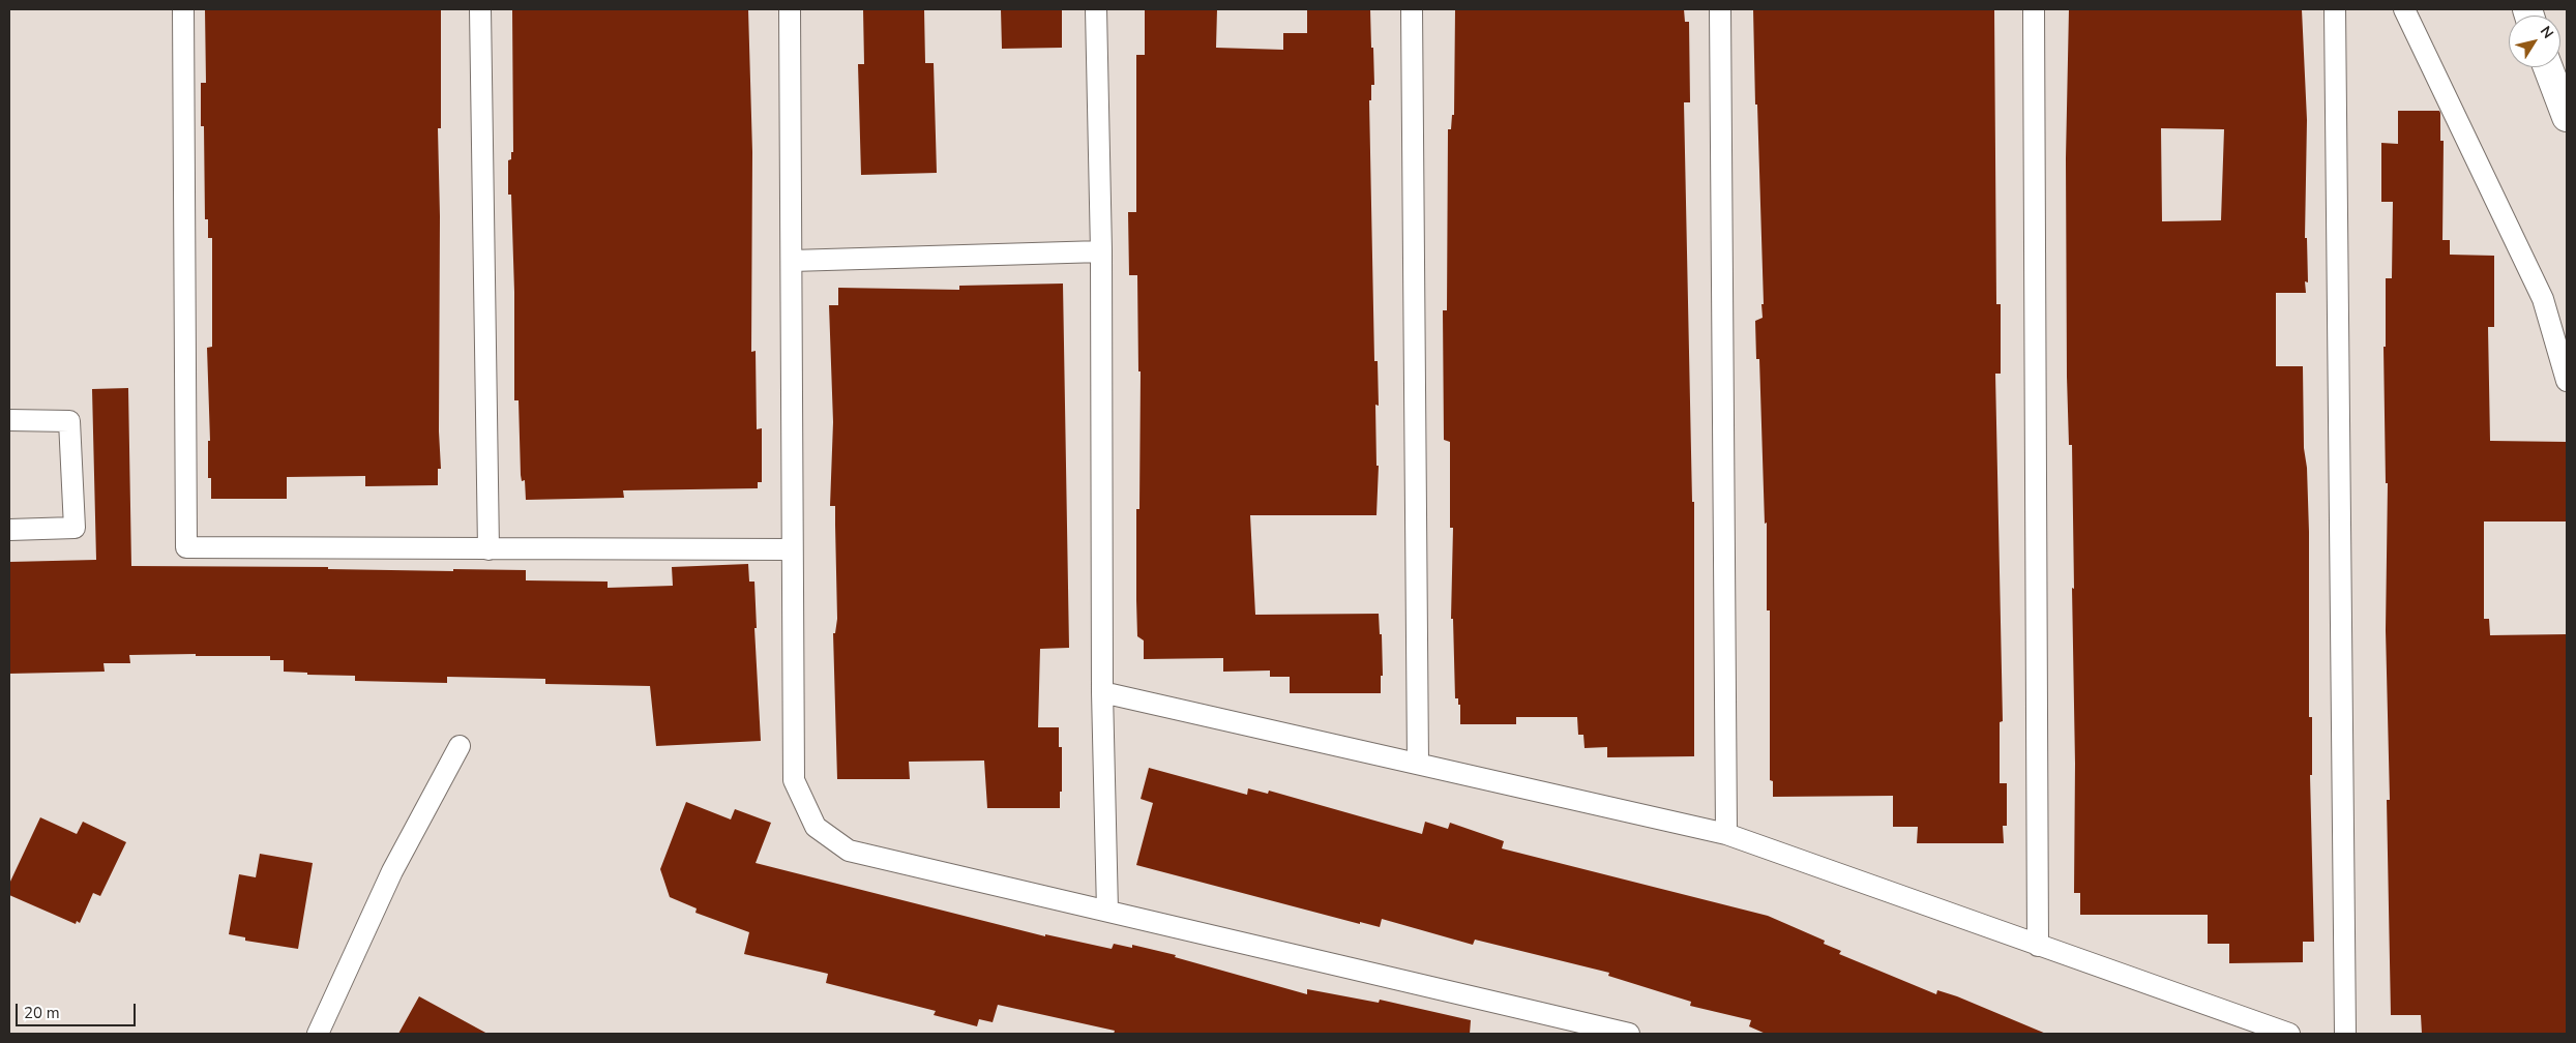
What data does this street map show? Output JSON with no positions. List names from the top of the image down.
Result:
{
  "scale_bar": "20 m",
  "north": "top right"
}
